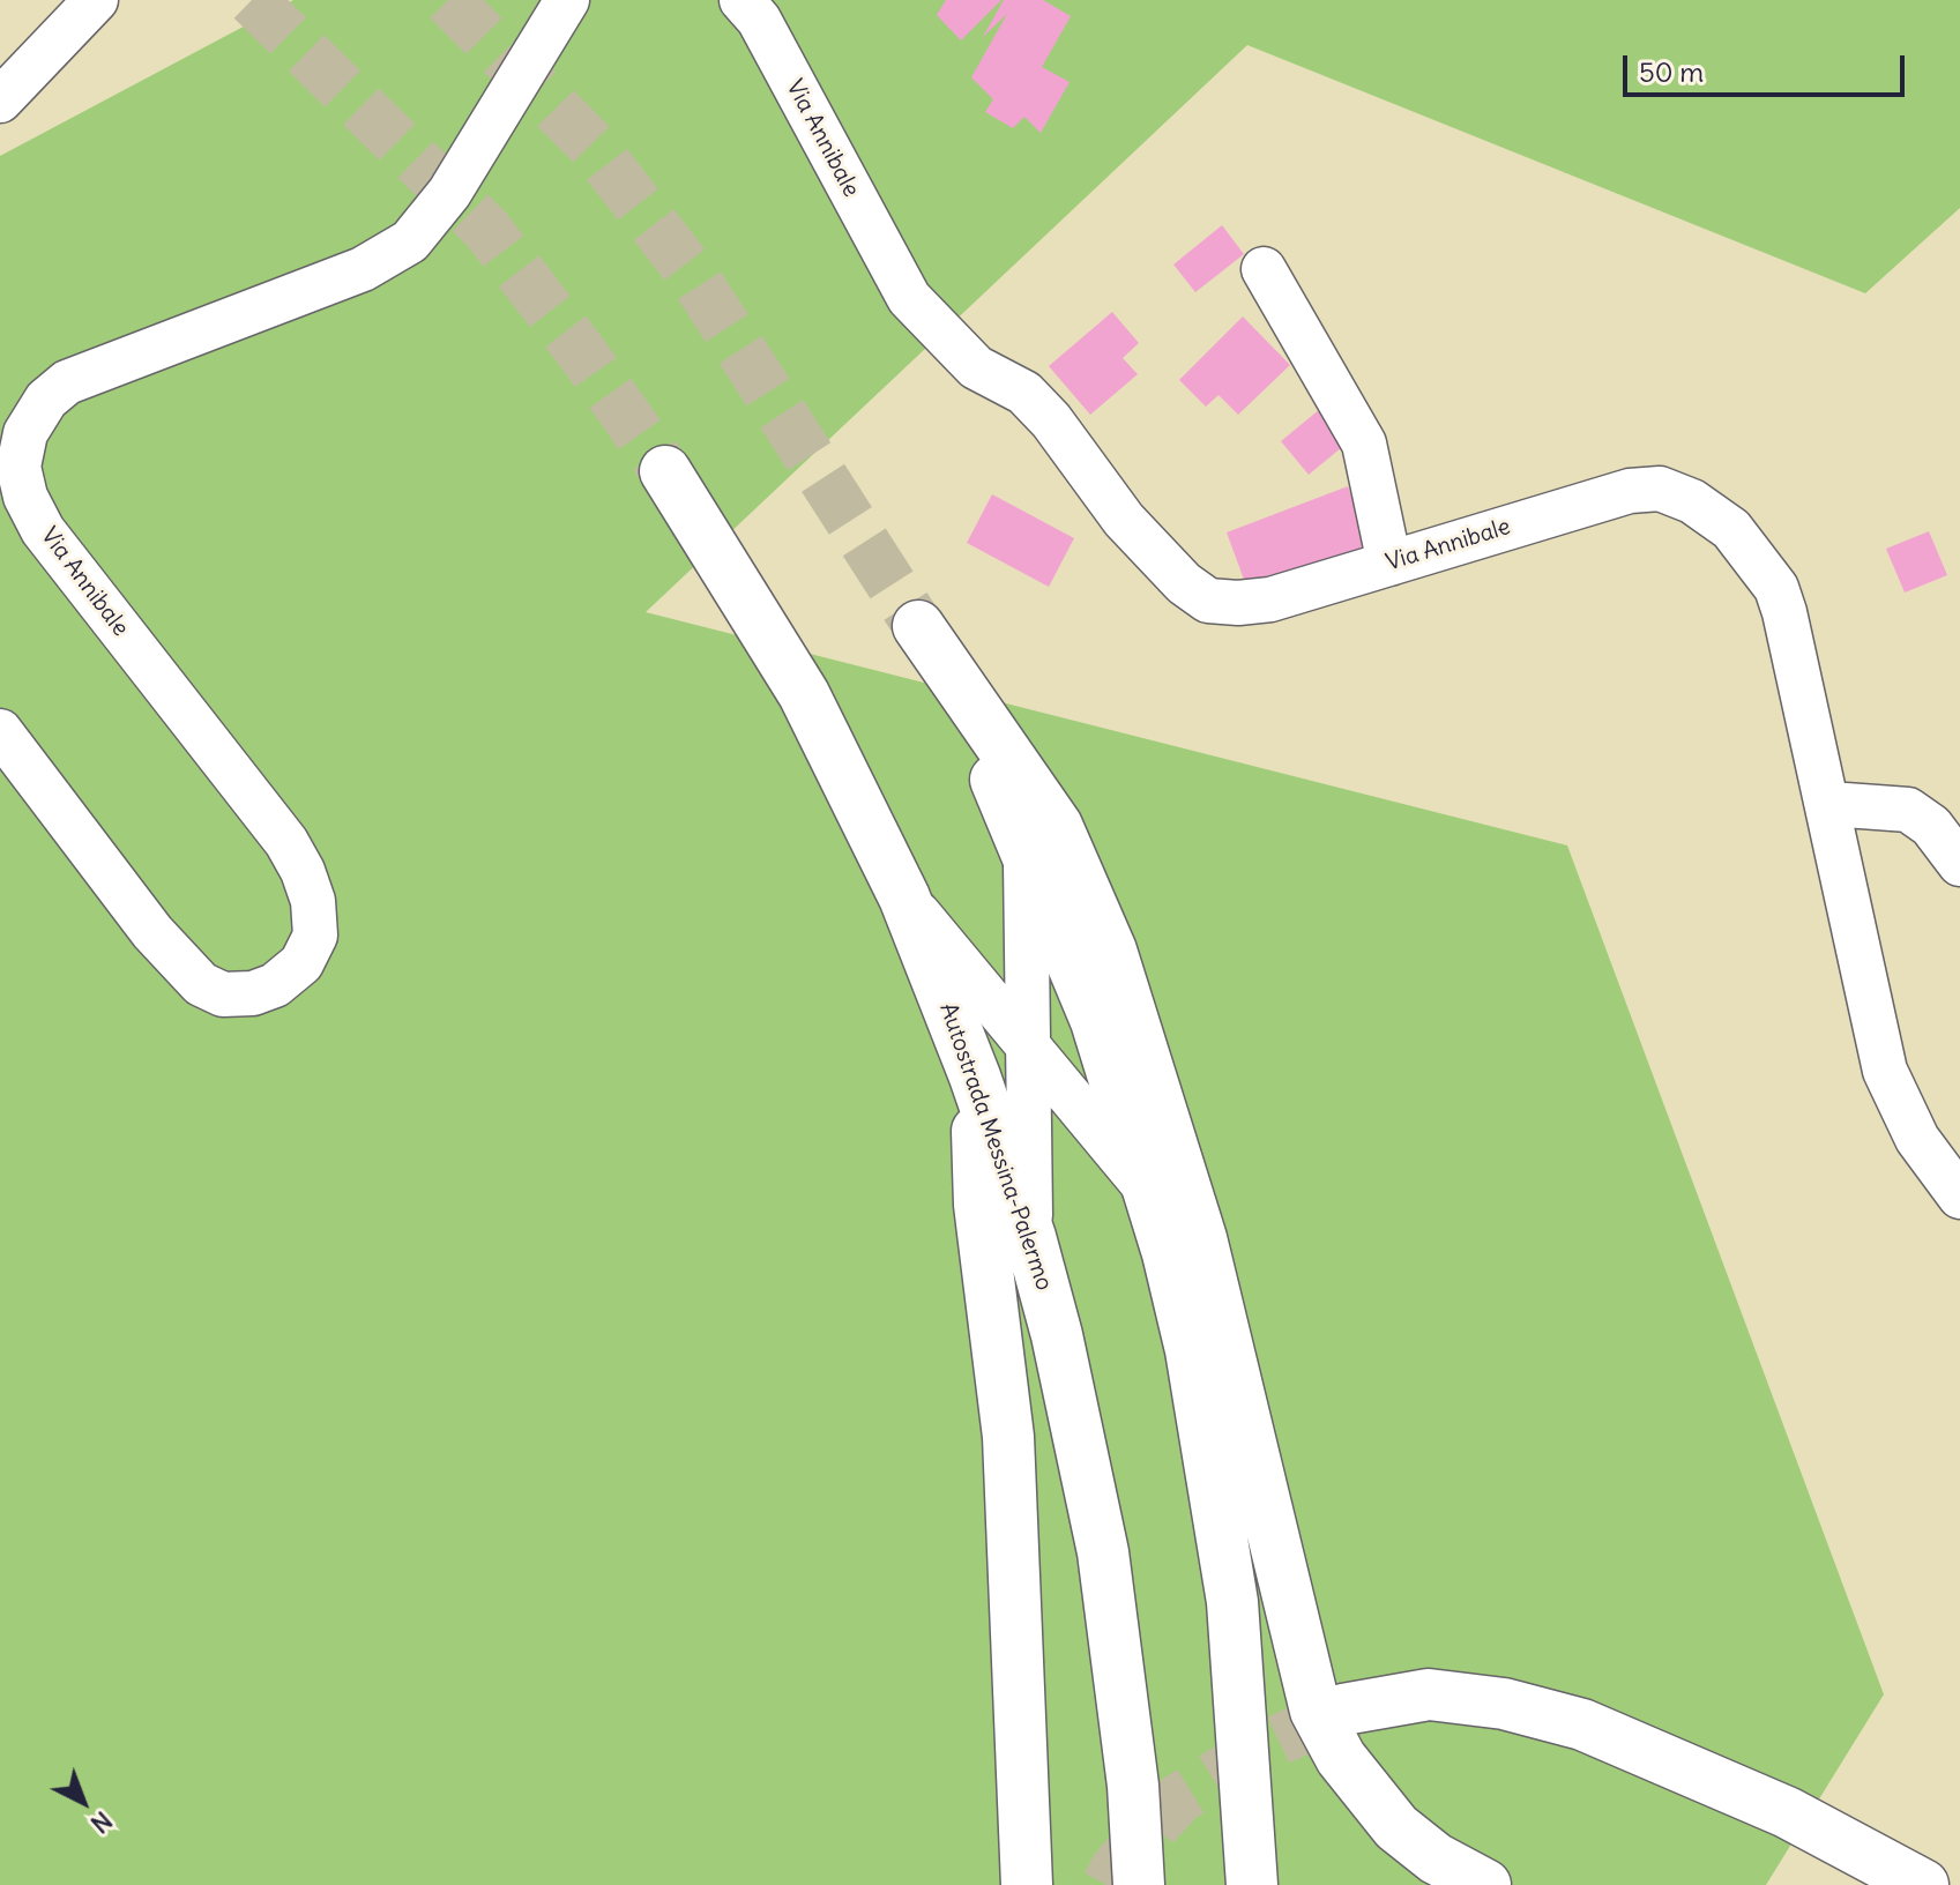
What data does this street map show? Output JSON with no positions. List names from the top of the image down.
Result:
{
  "streets": {
    "highway": ["Autostrada Messina-Palermo"],
    "street": ["Via Annibale"]
  },
  "scale_bar": "50 m",
  "north": "bottom right"
}
